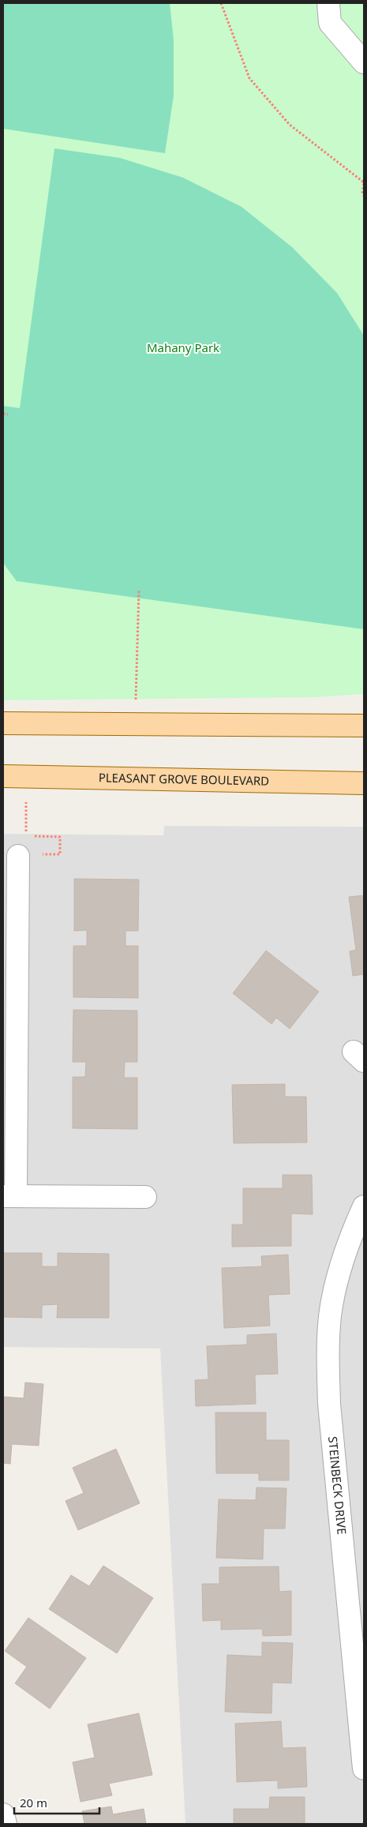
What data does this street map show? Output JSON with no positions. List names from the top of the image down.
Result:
{
  "streets": {
    "main road": ["PLEASANT GROVE BOULEVARD"],
    "street": ["STEINBECK DRIVE"]
  },
  "parks": ["Mahany Park"],
  "scale_bar": "20 m"
}
